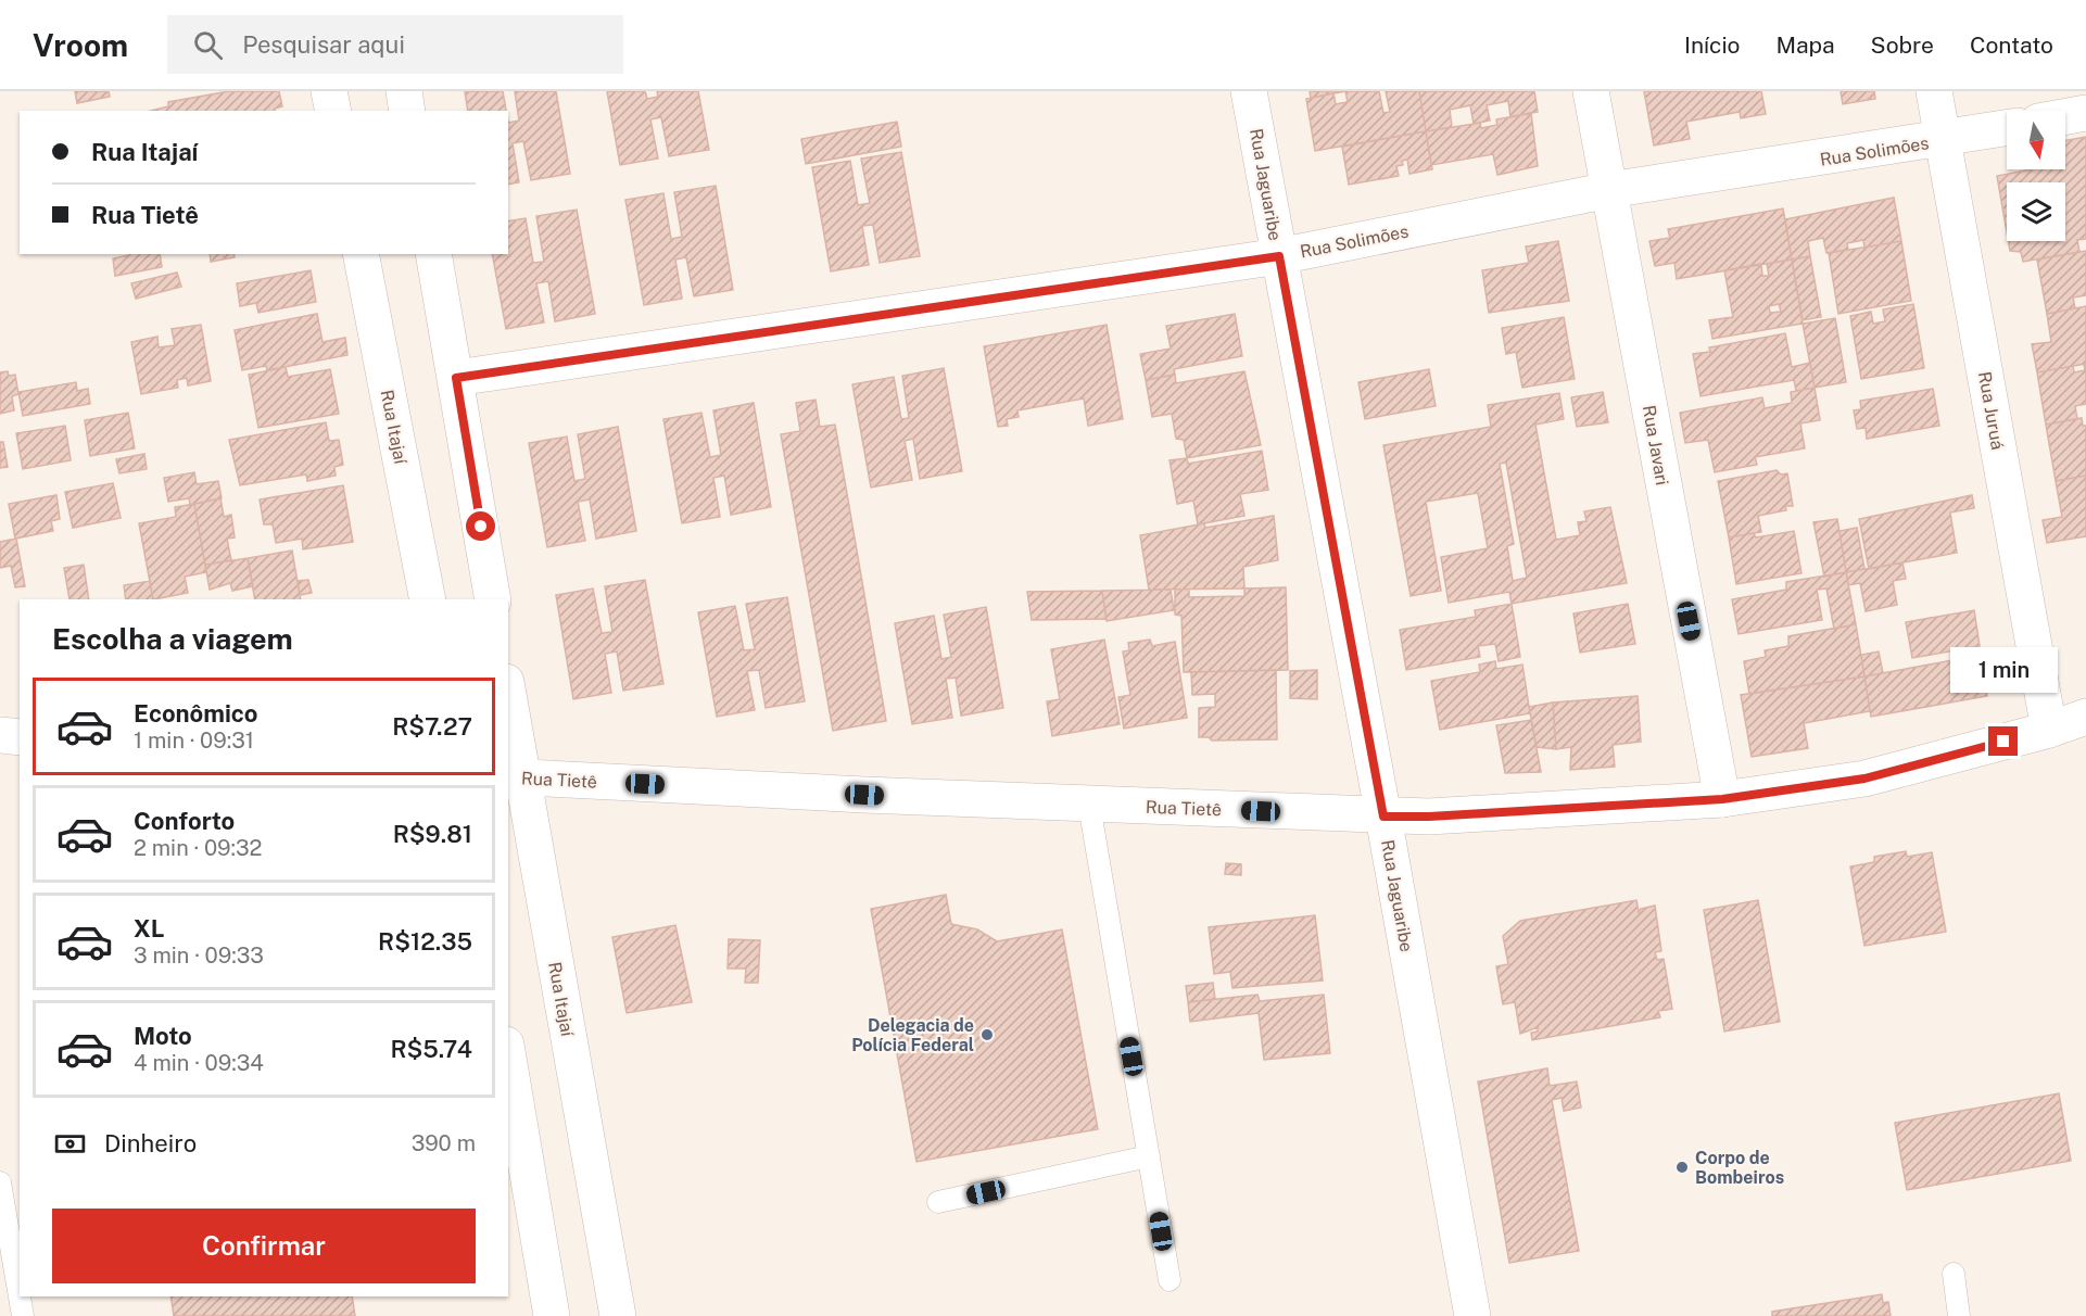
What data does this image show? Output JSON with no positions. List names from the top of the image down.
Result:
{
  "streets": {
    "street": [
      "Rua Solimões",
      "Rua Jaguaribe",
      "Rua Juruá",
      "Rua Itajaí",
      "Rua Javari",
      "Rua Tietê"
    ]
  },
  "crossings": [
    ["Rua Solimões", "Rua Jaguaribe"],
    ["Rua Solimões", "Rua Juruá"],
    ["Rua Solimões", "Rua Javari"],
    ["Rua Jaguaribe", "Rua Tietê"],
    ["Rua Juruá", "Rua Tietê"],
    ["Rua Itajaí", "Rua Tietê"],
    ["Rua Javari", "Rua Tietê"]
  ],
  "places": ["Delegacia de Polícia Federal", "Corpo de Bombeiros"],
  "north": "bottom",
  "page": {
    "header": "Vroom",
    "search": "Pesquisar aqui",
    "nav": [
      "Início",
      "Mapa",
      "Sobre",
      "Contato"
    ],
    "banner": ["Rua Itajaí", "Rua Tietê"],
    "heading": "Escolha a viagem",
    "bubble": "1 min",
    "list": [
      {
        "name": "Econômico",
        "note": "1 min · 09:31",
        "value": "R$7.27"
      },
      {
        "name": "Conforto",
        "note": "2 min · 09:32",
        "value": "R$9.81"
      },
      {
        "name": "XL",
        "note": "3 min · 09:33",
        "value": "R$12.35"
      },
      {
        "name": "Moto",
        "note": "4 min · 09:34",
        "value": "R$5.74"
      }
    ],
    "pay": ["Dinheiro", "390 m"],
    "buttons": "Confirmar"
  }
}
